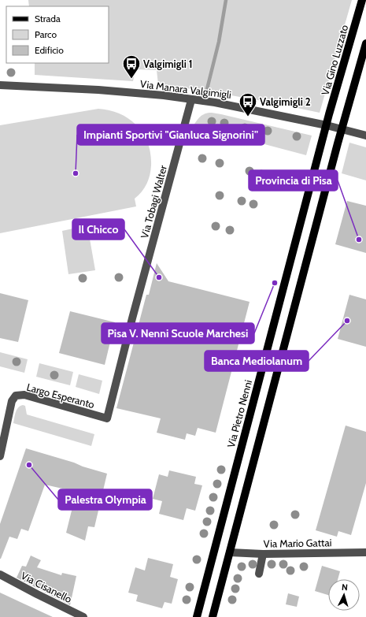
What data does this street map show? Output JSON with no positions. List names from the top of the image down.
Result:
{
  "streets": {
    "main road": ["Via Gino Luzzato", "Via Pietro Nenni"],
    "street": [
      "Via Manara Valgimigli",
      "Via Tobagi Walter",
      "Largo Esperanto",
      "Via Mario Gattai",
      "Via Cisanello"
    ]
  },
  "crossings": [
    ["Via Gino Luzzato", "Via Manara Valgimigli"],
    ["Via Gino Luzzato", "Via Pietro Nenni"],
    ["Via Manara Valgimigli", "Via Tobagi Walter"],
    ["Via Manara Valgimigli", "Via Pietro Nenni"],
    ["Via Tobagi Walter", "Largo Esperanto"]
  ],
  "places": {
    "bus stop": ["Valgimigli 1", "Valgimigli 2"],
    "other": [
      "Impianti Sportivi \"Gianluca Signorini\"",
      "Provincia di Pisa",
      "Il Chicco",
      "Pisa V. Nenni Scuole Marchesi",
      "Banca Mediolanum",
      "Palestra Olympia"
    ]
  },
  "legend": ["Strada", "Parco", "Edificio"],
  "north": "top"
}
